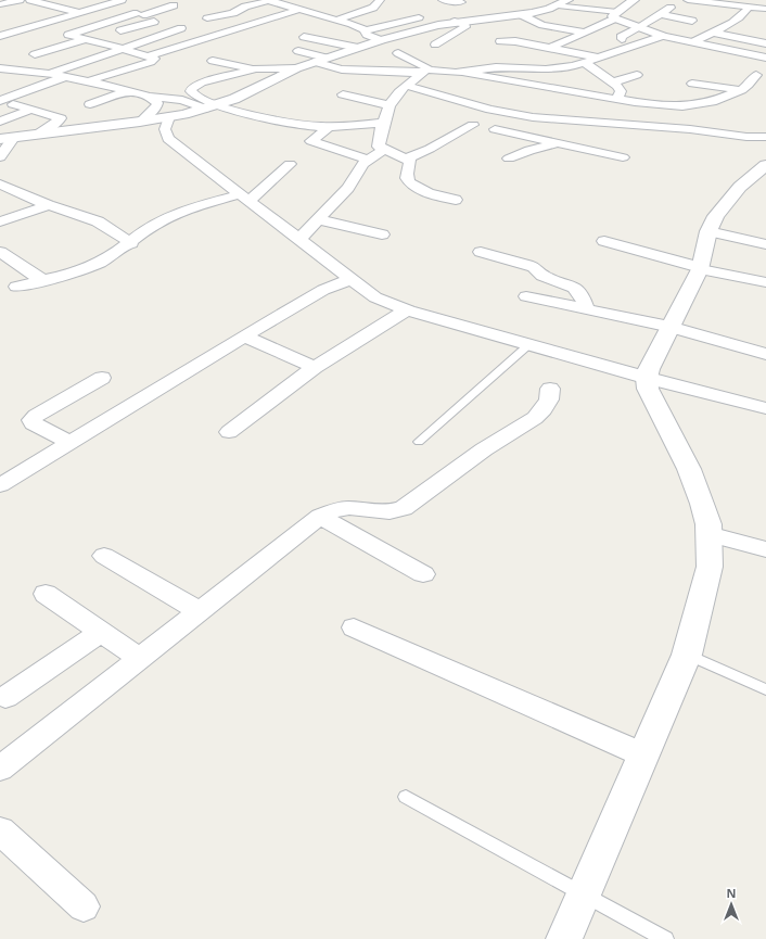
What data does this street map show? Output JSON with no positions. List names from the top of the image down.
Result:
{
  "north": "top"
}
